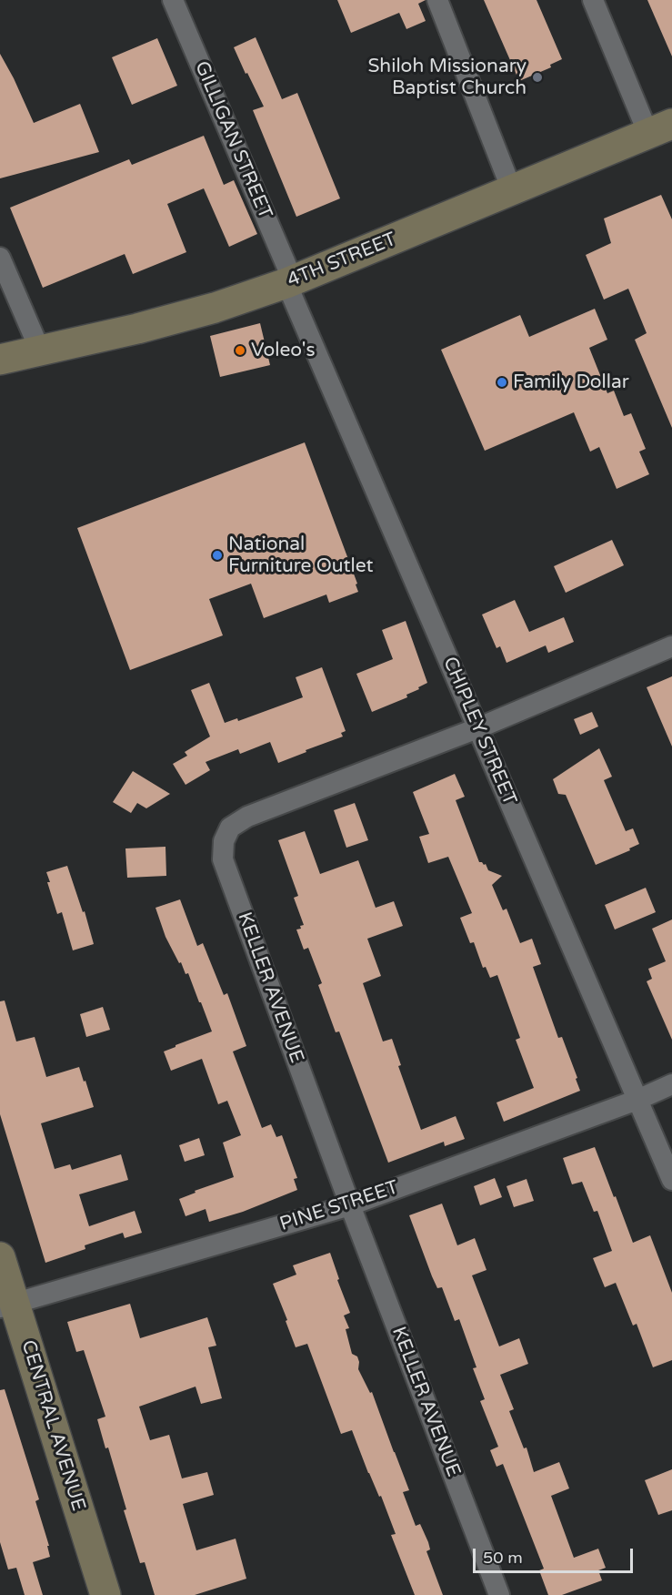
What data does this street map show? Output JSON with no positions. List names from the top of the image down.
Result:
{
  "streets": {
    "main road": ["4TH STREET", "CENTRAL AVENUE"],
    "street": [
      "GILLIGAN STREET",
      "CHIPLEY STREET",
      "KELLER AVENUE",
      "PINE STREET"
    ]
  },
  "crossings": [
    ["GILLIGAN STREET", "4TH STREET"],
    ["GILLIGAN STREET", "CHIPLEY STREET"],
    ["4TH STREET", "CHIPLEY STREET"],
    ["CHIPLEY STREET", "KELLER AVENUE"],
    ["CHIPLEY STREET", "PINE STREET"],
    ["KELLER AVENUE", "PINE STREET"],
    ["PINE STREET", "CENTRAL AVENUE"]
  ],
  "places": [
    "Shiloh Missionary Baptist Church",
    "Voleo's",
    "Family Dollar",
    "National Furniture Outlet"
  ],
  "scale_bar": "50 m"
}
